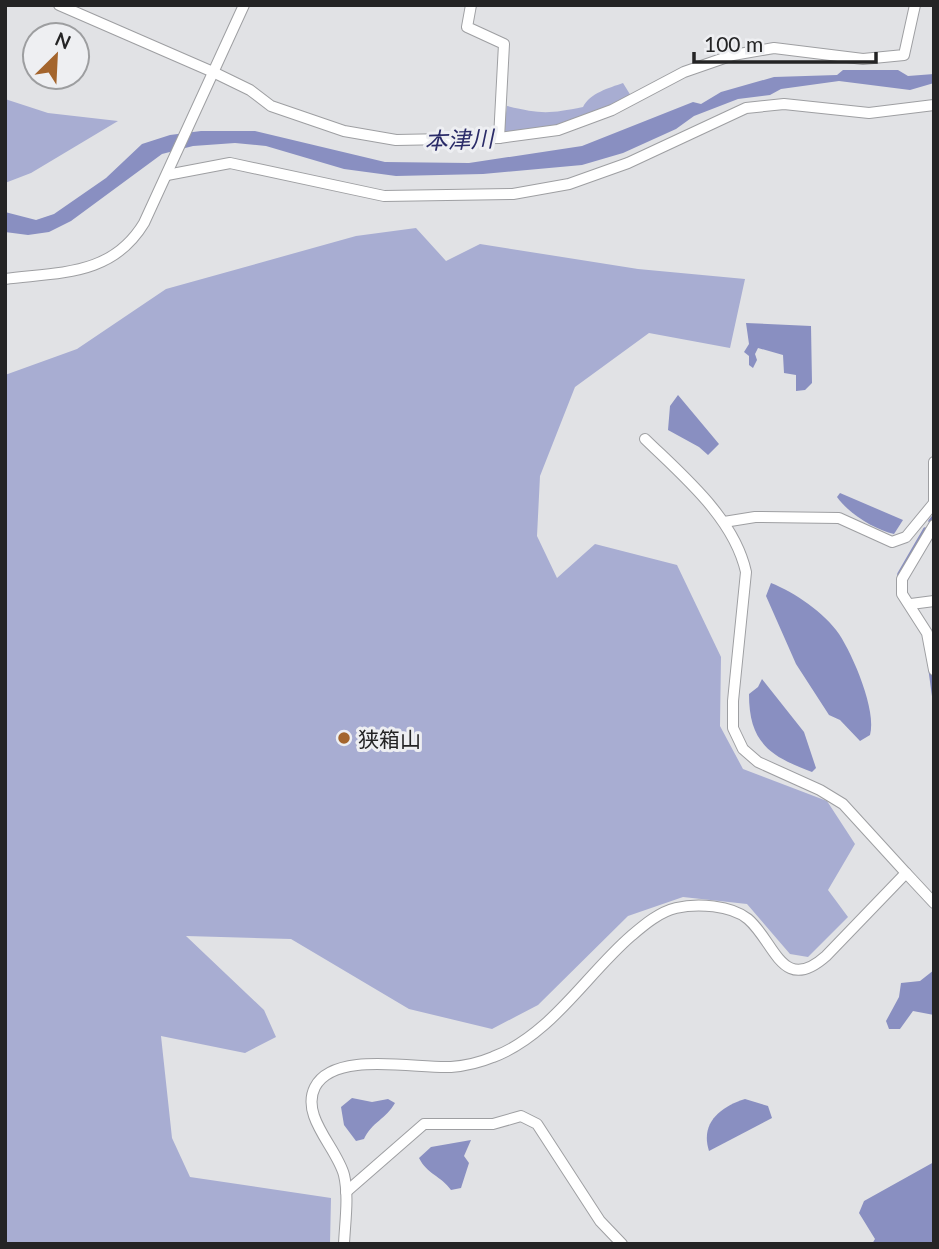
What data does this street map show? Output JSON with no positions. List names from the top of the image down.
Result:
{
  "water": ["本津川"],
  "places": ["狭箱山"],
  "scale_bar": "100 m",
  "north": "top right"
}
